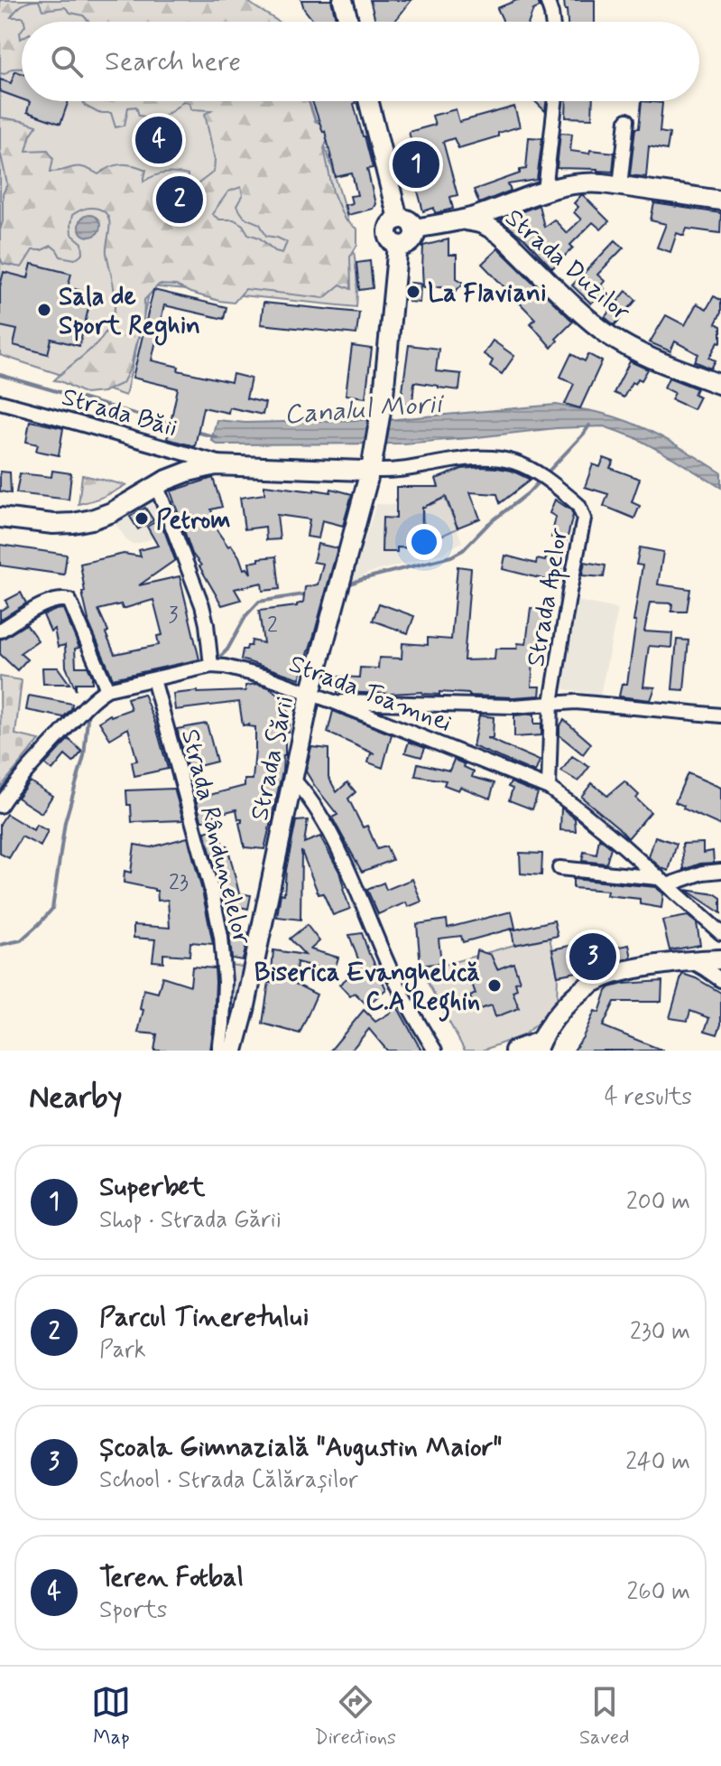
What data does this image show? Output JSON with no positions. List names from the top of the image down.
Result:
{
  "streets": {
    "main road": ["Strada Duzilor", "Strada Sării"],
    "street": [
      "Strada Băii",
      "Strada Apelor",
      "Strada Toamnei",
      "Strada Rândunelelor"
    ]
  },
  "crossings": [
    ["Strada Apelor", "Strada Toamnei"],
    ["Strada Apelor", "Strada Sării"],
    ["Strada Toamnei", "Strada Sării"],
    ["Strada Toamnei", "Strada Rândunelelor"]
  ],
  "water": ["Canalul Morii"],
  "places": [
    "La Flaviani",
    "Sala de Sport Reghin",
    "Petrom",
    "Biserica Evanghelică C.A Reghin"
  ],
  "house_numbers": ["3", "2", "23"],
  "page": {
    "search": "Search here",
    "pins": [
      "4",
      "1",
      "2",
      "3"
    ],
    "heading": ["Nearby", "4 results"],
    "list": [
      {
        "mark": "1",
        "name": "Superbet",
        "note": "Shop · Strada Gării",
        "value": "200 m"
      },
      {
        "mark": "2",
        "name": "Parcul Tineretului",
        "note": "Park",
        "value": "230 m"
      },
      {
        "mark": "3",
        "name": "Școala Gimnazială \"Augustin Maior\"",
        "note": "School · Strada Călărașilor",
        "value": "240 m"
      },
      {
        "mark": "4",
        "name": "Teren Fotbal",
        "note": "Sports",
        "value": "260 m"
      }
    ],
    "nav": ["Map", "Directions", "Saved"]
  }
}
